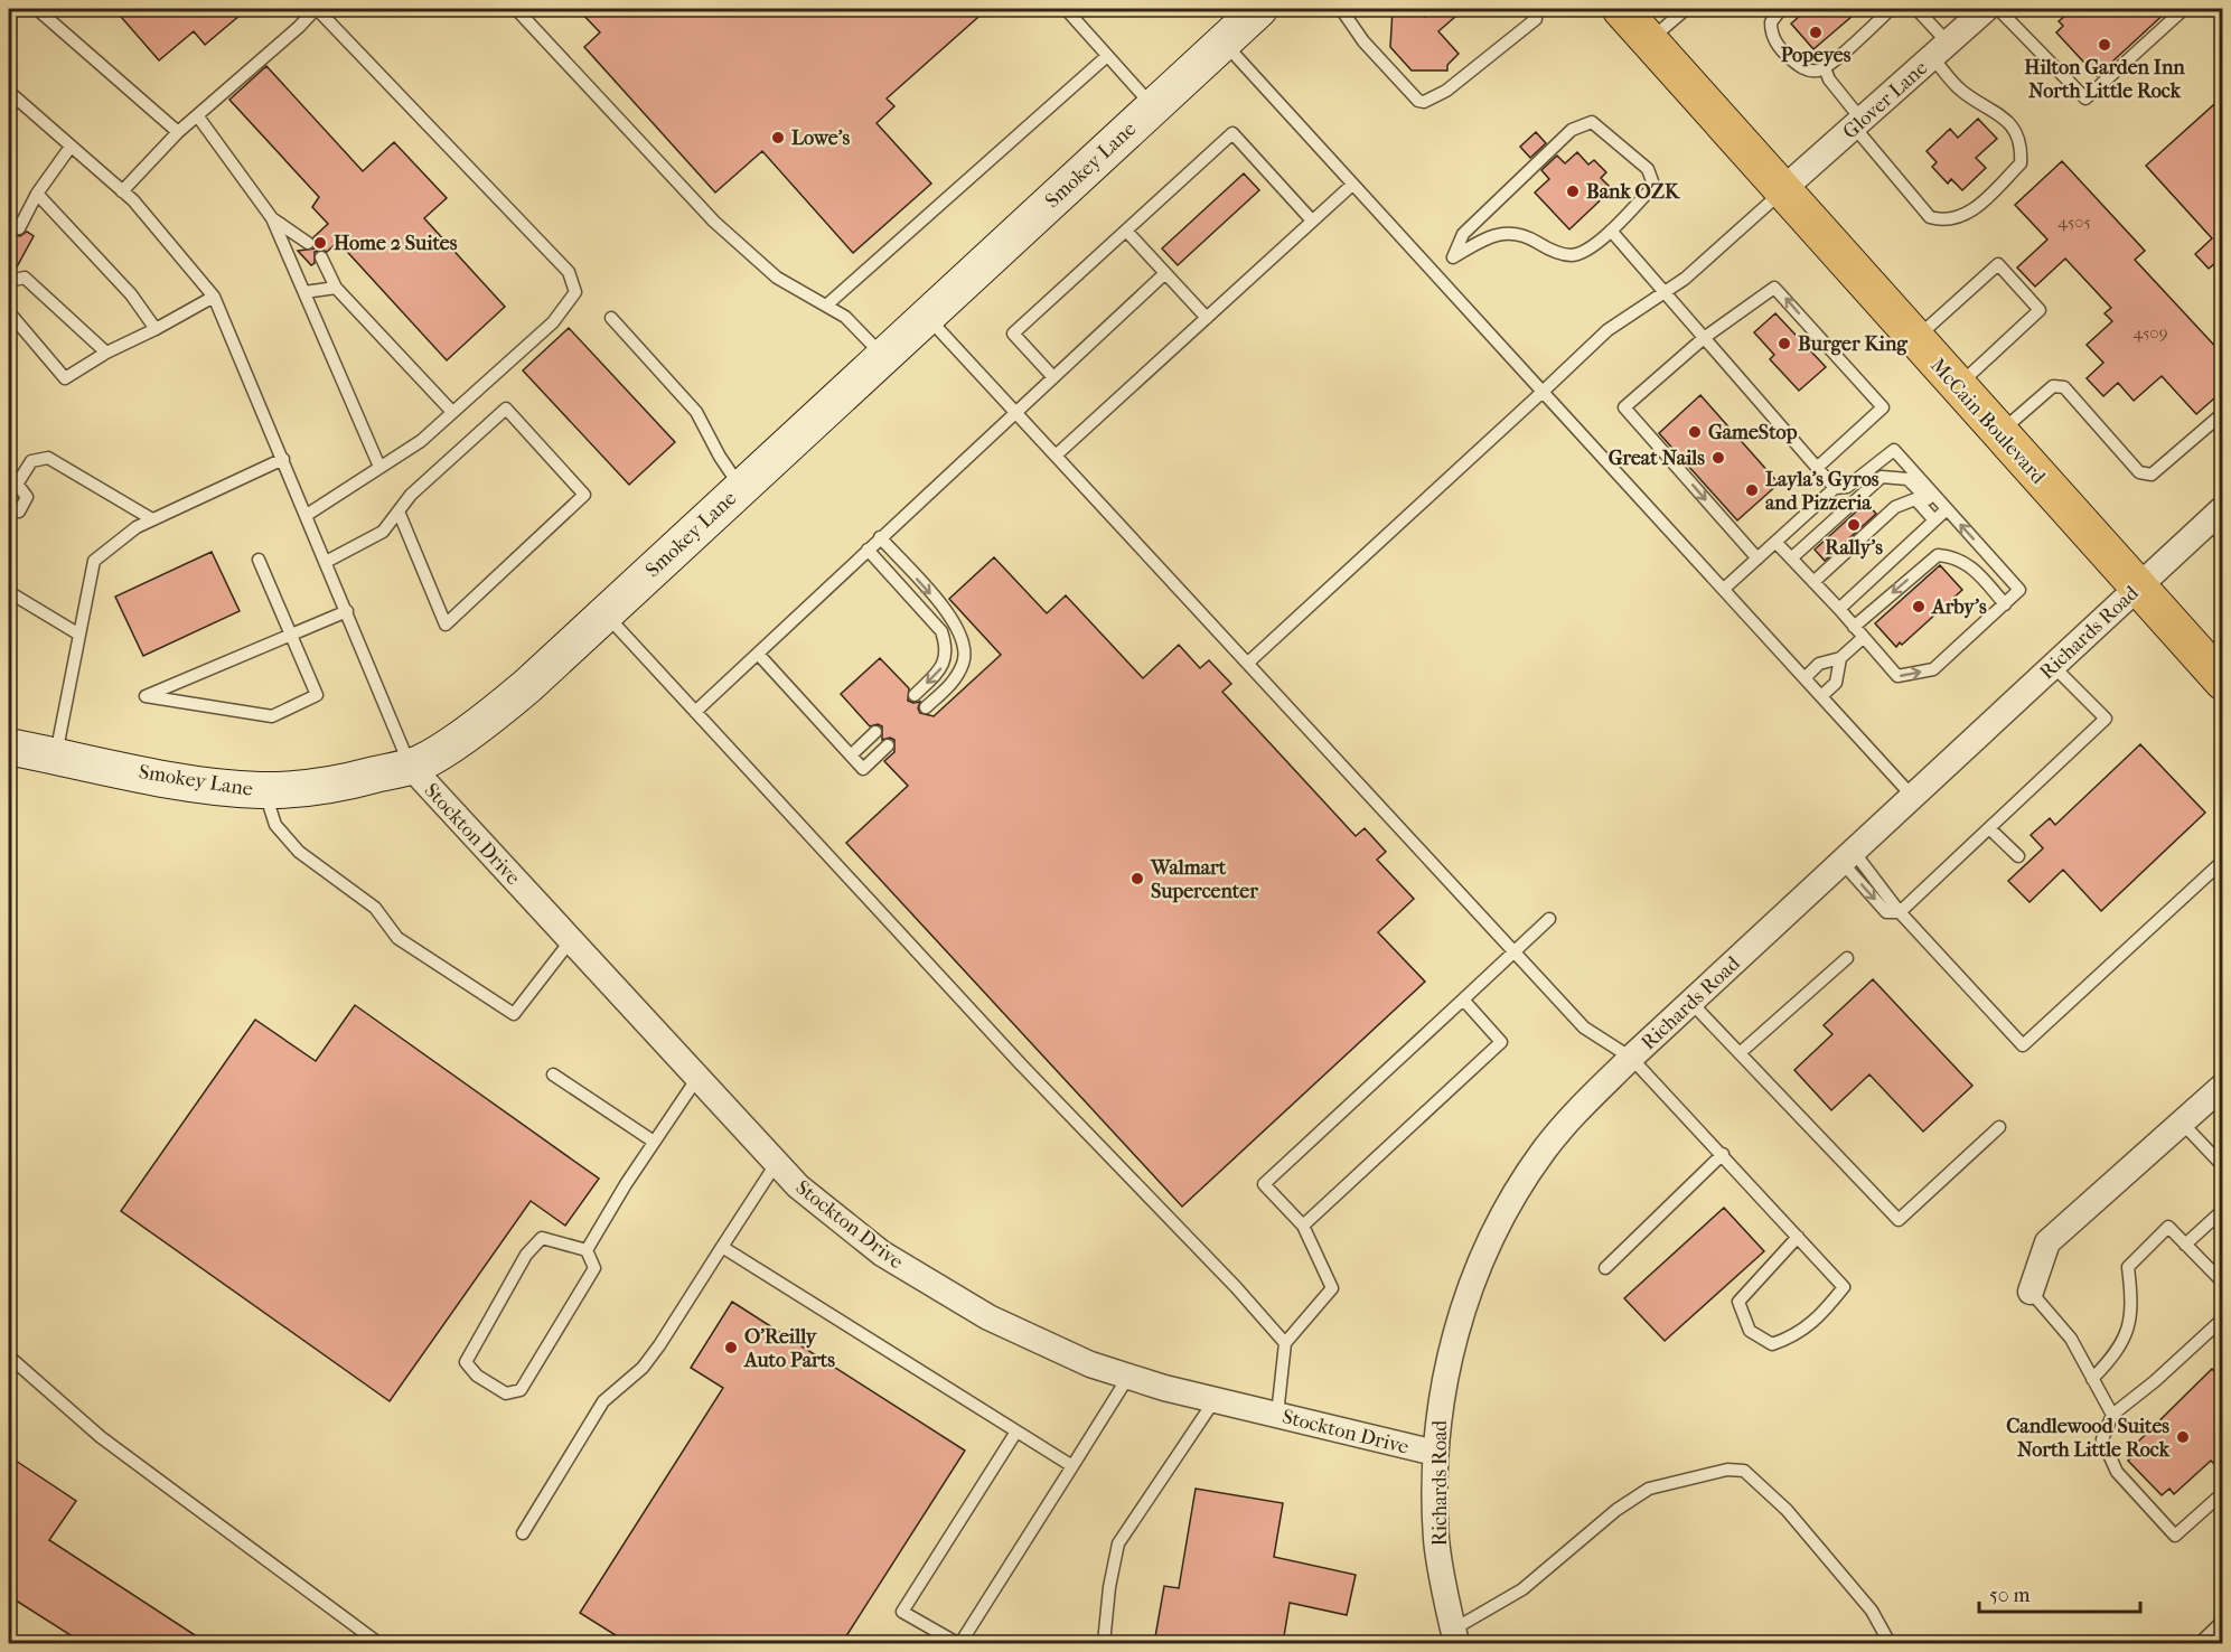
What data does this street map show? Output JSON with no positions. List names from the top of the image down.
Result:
{
  "streets": {
    "main road": ["McCain Boulevard"],
    "street": [
      "Glover Lane",
      "Smokey Lane",
      "Richards Road",
      "Stockton Drive"
    ]
  },
  "crossings": [
    ["Glover Lane", "McCain Boulevard"],
    ["Smokey Lane", "Stockton Drive"],
    ["McCain Boulevard", "Richards Road"],
    ["Richards Road", "Stockton Drive"]
  ],
  "places": [
    "Popeyes",
    "Hilton Garden Inn North Little Rock",
    "Lowe's",
    "Bank OZK",
    "Home 2 Suites",
    "Burger King",
    "GameStop",
    "Great Nails",
    "Layla's Gyros and Pizzeria",
    "Rally's",
    "Arby's",
    "Walmart Supercenter",
    "O'Reilly Auto Parts",
    "Candlewood Suites North Little Rock"
  ],
  "house_numbers": ["4505", "4509"],
  "scale_bar": "50 m"
}
